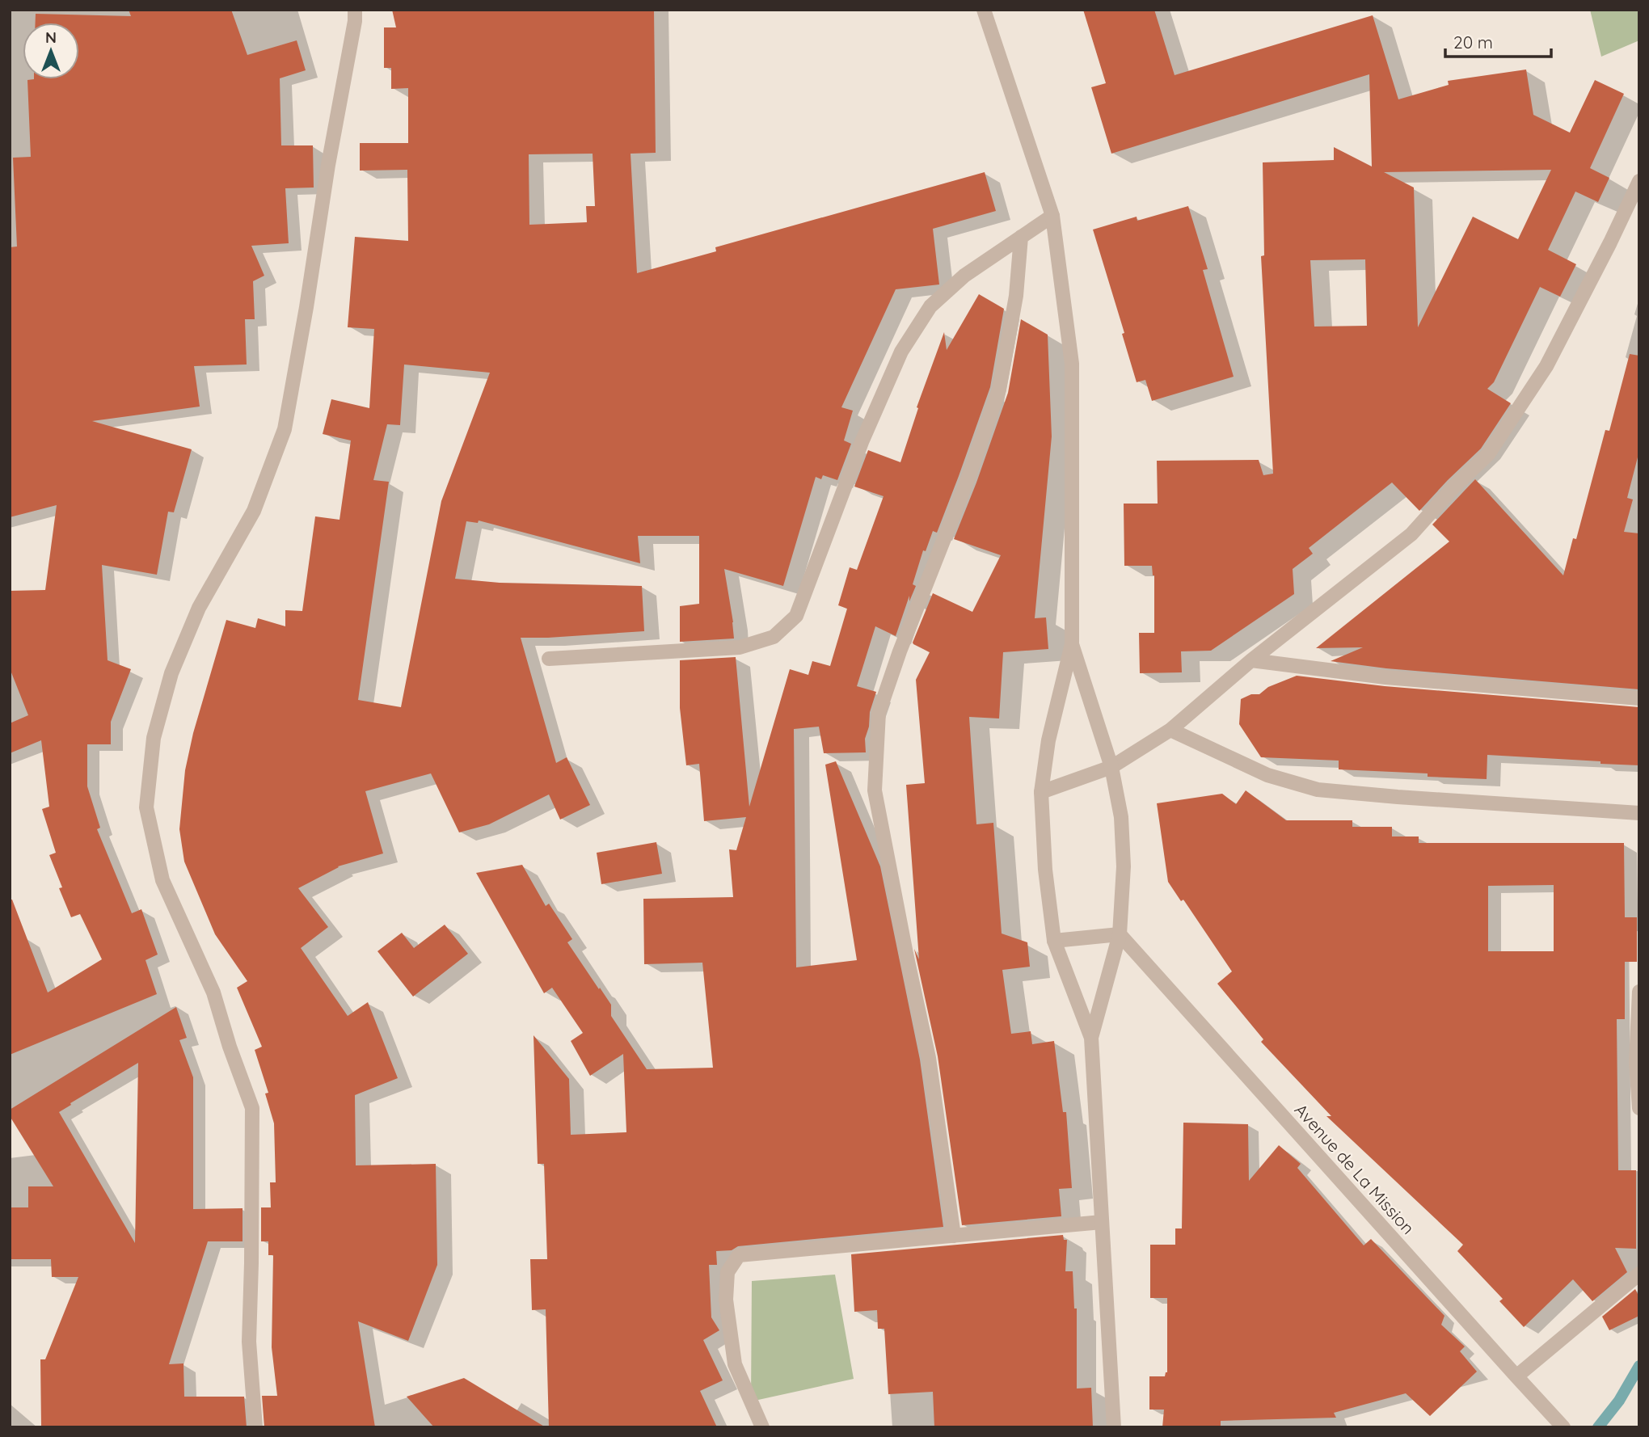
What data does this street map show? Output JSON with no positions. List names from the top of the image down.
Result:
{
  "streets": {
    "street": ["Avenue de La Mission"]
  },
  "scale_bar": "20 m",
  "north": "top"
}
